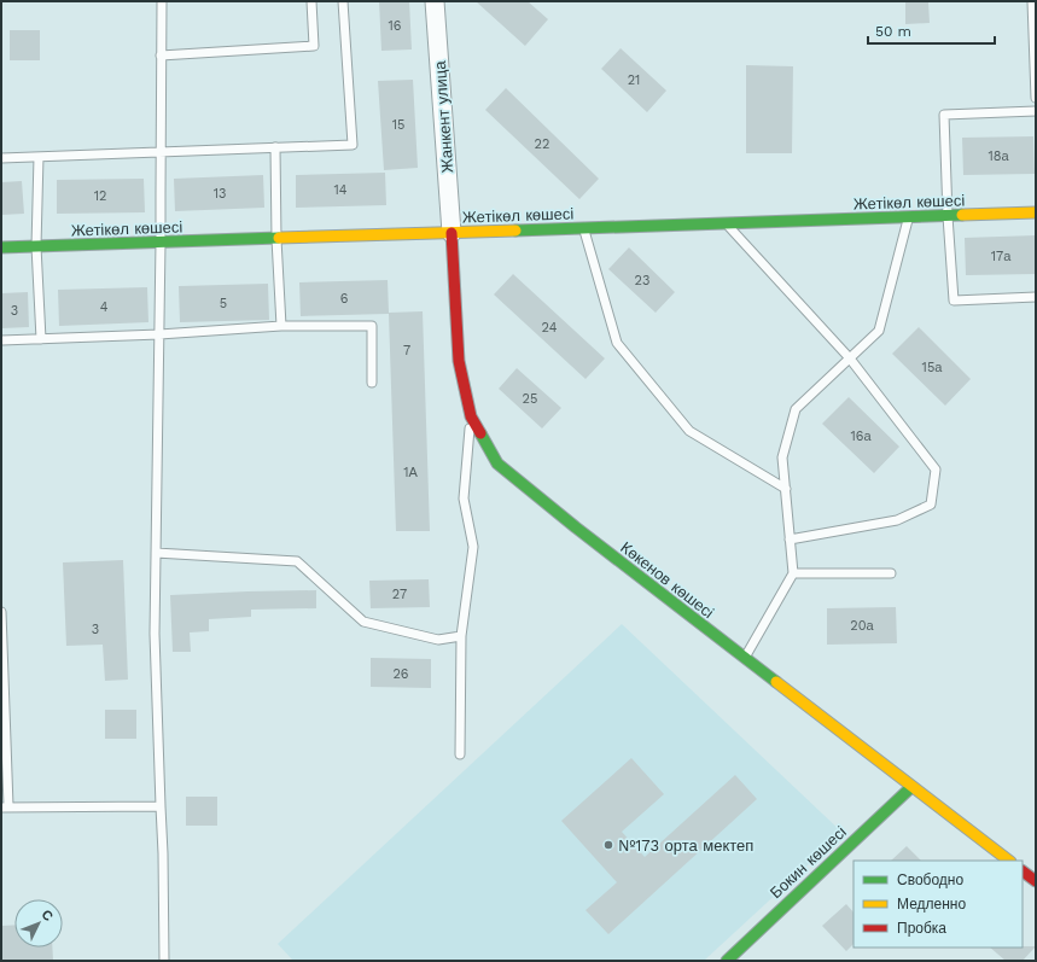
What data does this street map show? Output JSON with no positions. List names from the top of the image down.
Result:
{
  "streets": {
    "street": [
      "Жанкент улица",
      "Жетікөл көшесі",
      "Көкенов көшесі",
      "Бокин көшесі"
    ]
  },
  "crossings": [
    ["Жанкент улица", "Жетікөл көшесі"],
    ["Жанкент улица", "Көкенов көшесі"],
    ["Жетікөл көшесі", "Көкенов көшесі"],
    ["Көкенов көшесі", "Бокин көшесі"]
  ],
  "places": ["№173 орта мектеп"],
  "house_numbers": [
    "16",
    "21",
    "15",
    "22",
    "18а",
    "14",
    "13",
    "12",
    "17а",
    "23",
    "6",
    "5",
    "4",
    "3",
    "24",
    "7",
    "15а",
    "25",
    "16а",
    "1А",
    "27",
    "20а",
    "3",
    "26"
  ],
  "legend": ["Свободно", "Медленно", "Пробка"],
  "scale_bar": "50 m",
  "north": "top right"
}
